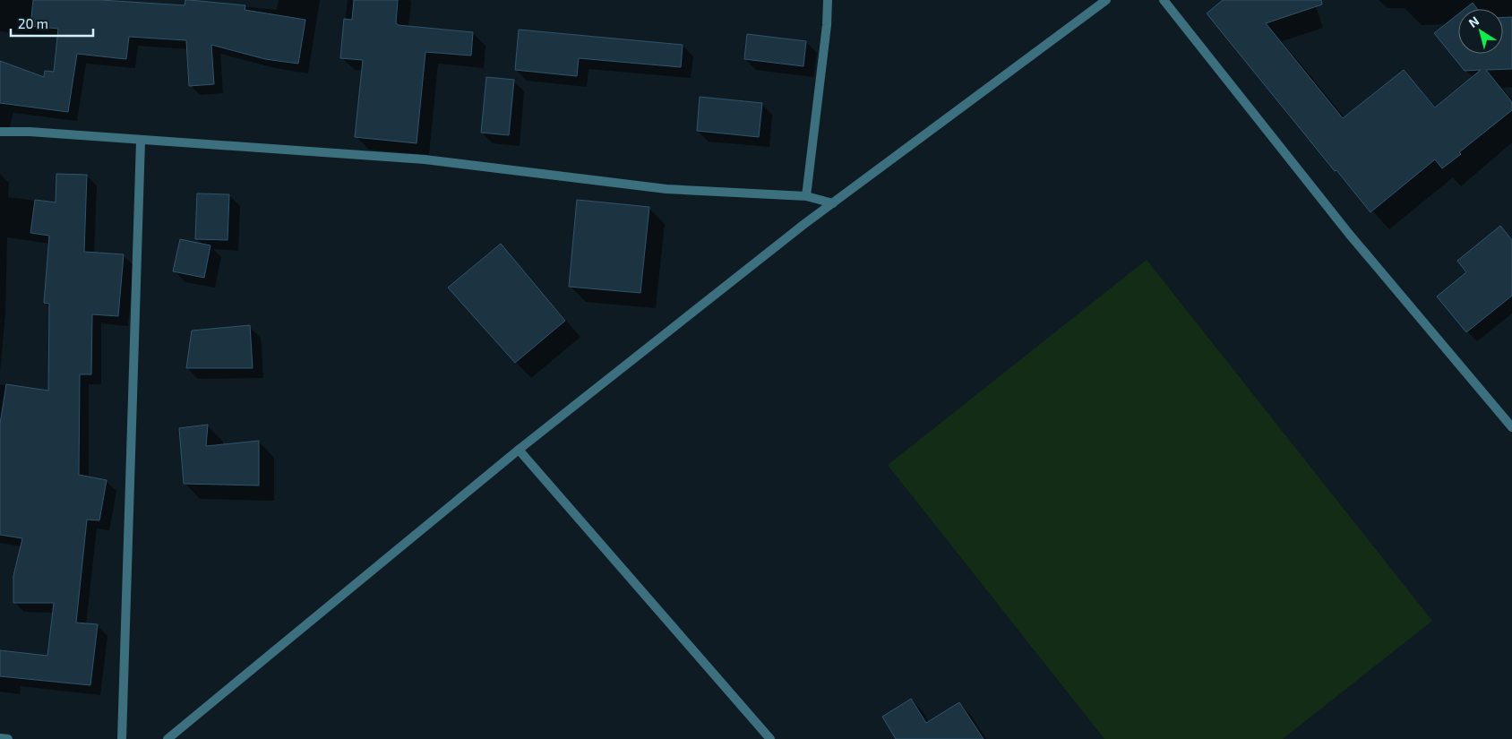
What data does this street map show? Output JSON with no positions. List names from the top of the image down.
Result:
{
  "scale_bar": "20 m",
  "north": "top left"
}
